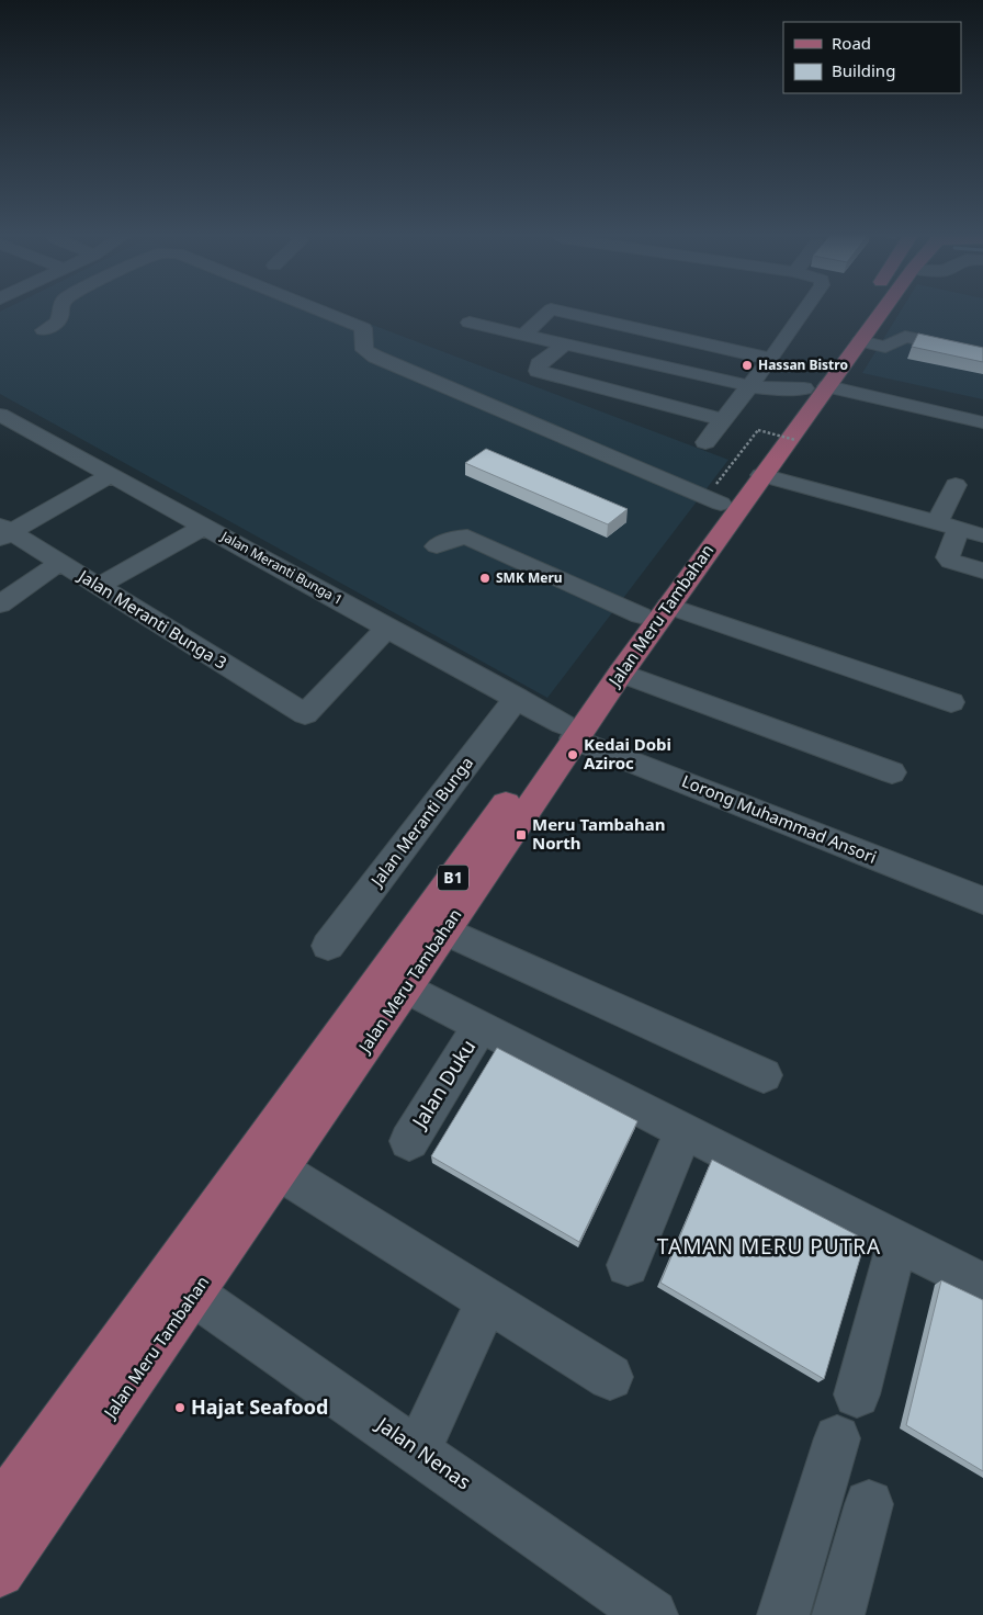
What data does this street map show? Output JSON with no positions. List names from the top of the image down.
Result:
{
  "streets": {
    "main road": ["Jalan Meru Tambahan", "B1"],
    "street": [
      "Jalan Meranti Bunga 1",
      "Jalan Meranti Bunga 3",
      "Lorong Muhammad Ansori",
      "Jalan Meranti Bunga",
      "Jalan Duku",
      "Jalan Nenas"
    ]
  },
  "crossings": [
    ["Jalan Meranti Bunga 1", "Jalan Meru Tambahan"],
    ["Jalan Meranti Bunga 1", "Jalan Meranti Bunga 3"],
    ["Jalan Meranti Bunga 1", "Lorong Muhammad Ansori"],
    ["Jalan Meranti Bunga 1", "Jalan Meranti Bunga"],
    ["Jalan Meru Tambahan", "Lorong Muhammad Ansori"],
    ["Jalan Meru Tambahan", "Jalan Nenas"]
  ],
  "districts": ["TAMAN MERU PUTRA"],
  "places": {
    "other": [
      "Hassan Bistro",
      "SMK Meru",
      "Kedai Dobi Aziroc",
      "Hajat Seafood"
    ],
    "transit": ["Meru Tambahan North"]
  },
  "legend": ["Road", "Building"]
}
